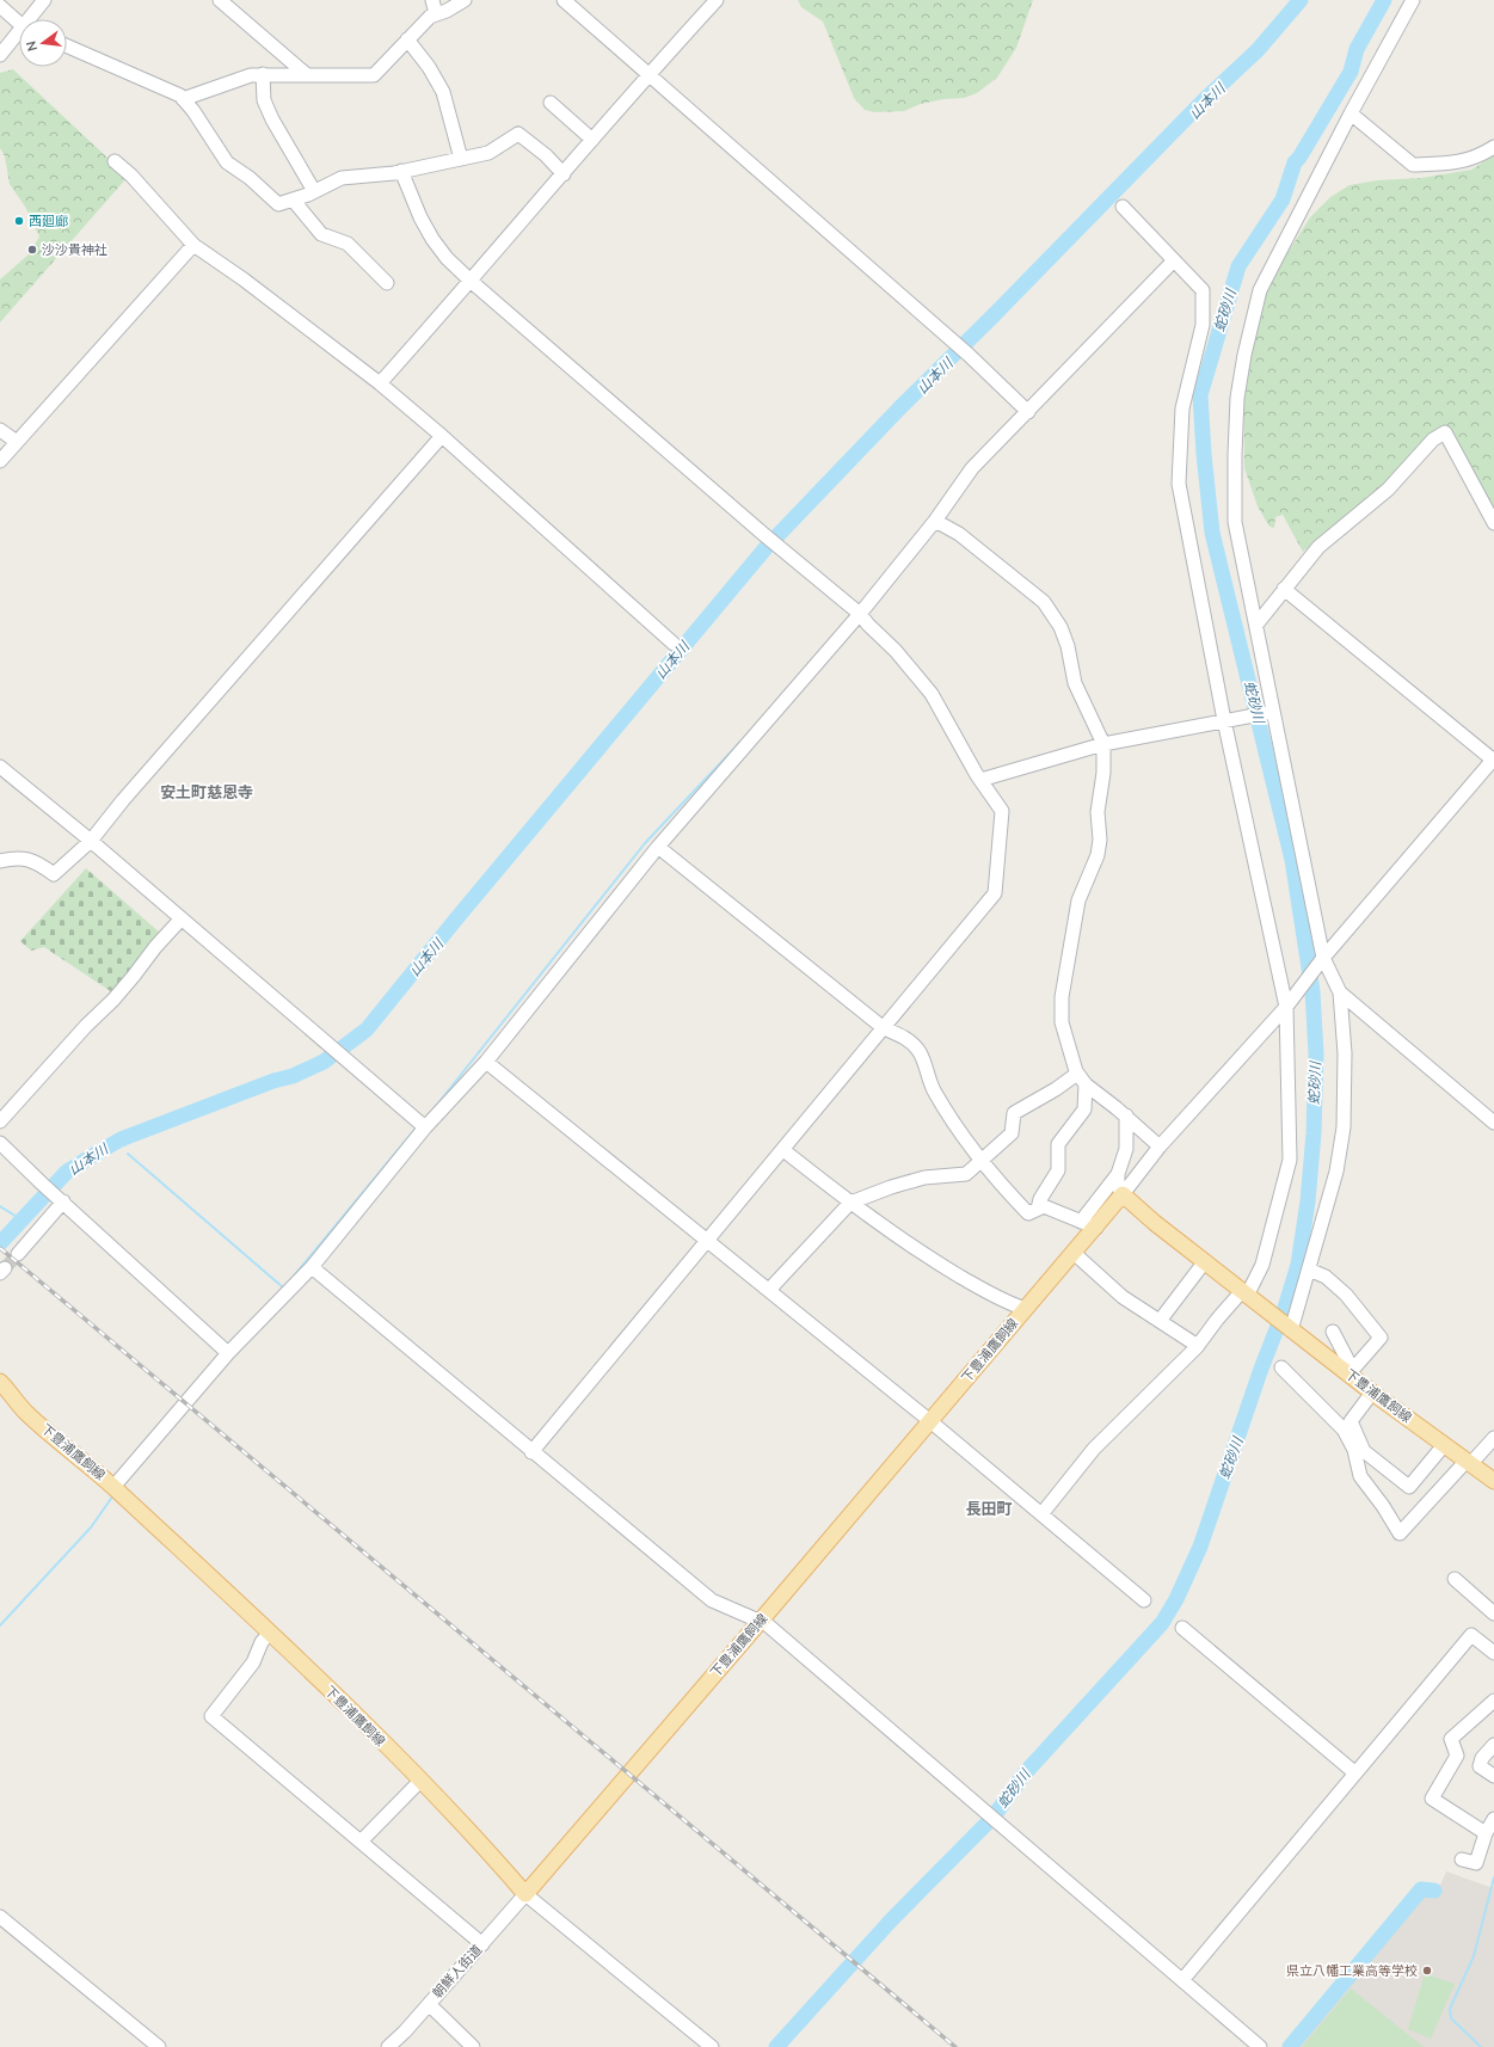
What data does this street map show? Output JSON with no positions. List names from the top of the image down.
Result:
{
  "streets": {
    "main road": ["下豊浦鷹飼線"],
    "street": ["朝鮮人街道"]
  },
  "crossings": [
    ["下豊浦鷹飼線", "朝鮮人街道"]
  ],
  "districts": ["安土町慈恩寺", "長田町"],
  "water": ["山本川", "蛇砂川"],
  "places": ["西廻廊", "沙沙貴神社", "県立八幡工業高等学校"],
  "north": "left"
}
